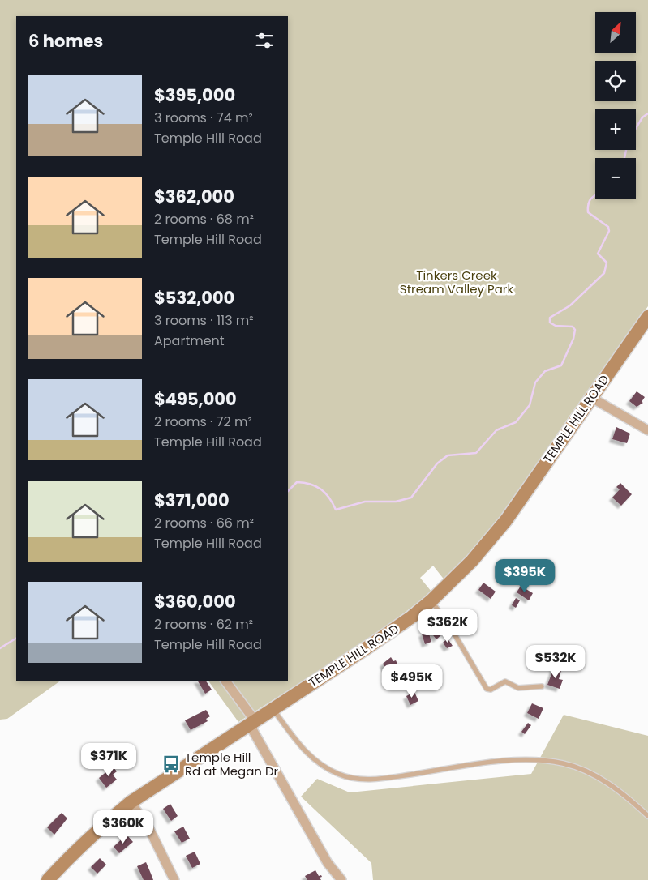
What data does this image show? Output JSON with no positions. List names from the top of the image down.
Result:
{
  "streets": {
    "main road": ["TEMPLE HILL ROAD"]
  },
  "parks": ["Tinkers Creek Stream Valley Park"],
  "places": {
    "bus stop": ["Temple Hill Rd at Megan Dr"]
  },
  "north": "top right",
  "page": {
    "map_buttons": ["+", "−"],
    "heading": "6 homes",
    "list": [
      {
        "name": "$395,000",
        "note": "3 rooms · 74 m² · Temple Hill Road"
      },
      {
        "name": "$362,000",
        "note": "2 rooms · 68 m² · Temple Hill Road"
      },
      {
        "name": "$532,000",
        "note": "3 rooms · 113 m² · Apartment"
      },
      {
        "name": "$495,000",
        "note": "2 rooms · 72 m² · Temple Hill Road"
      },
      {
        "name": "$371,000",
        "note": "2 rooms · 66 m² · Temple Hill Road"
      },
      {
        "name": "$360,000",
        "note": "2 rooms · 62 m² · Temple Hill Road"
      }
    ],
    "price": [
      "$395K",
      "$362K",
      "$532K",
      "$495K",
      "$371K",
      "$360K"
    ]
  }
}
